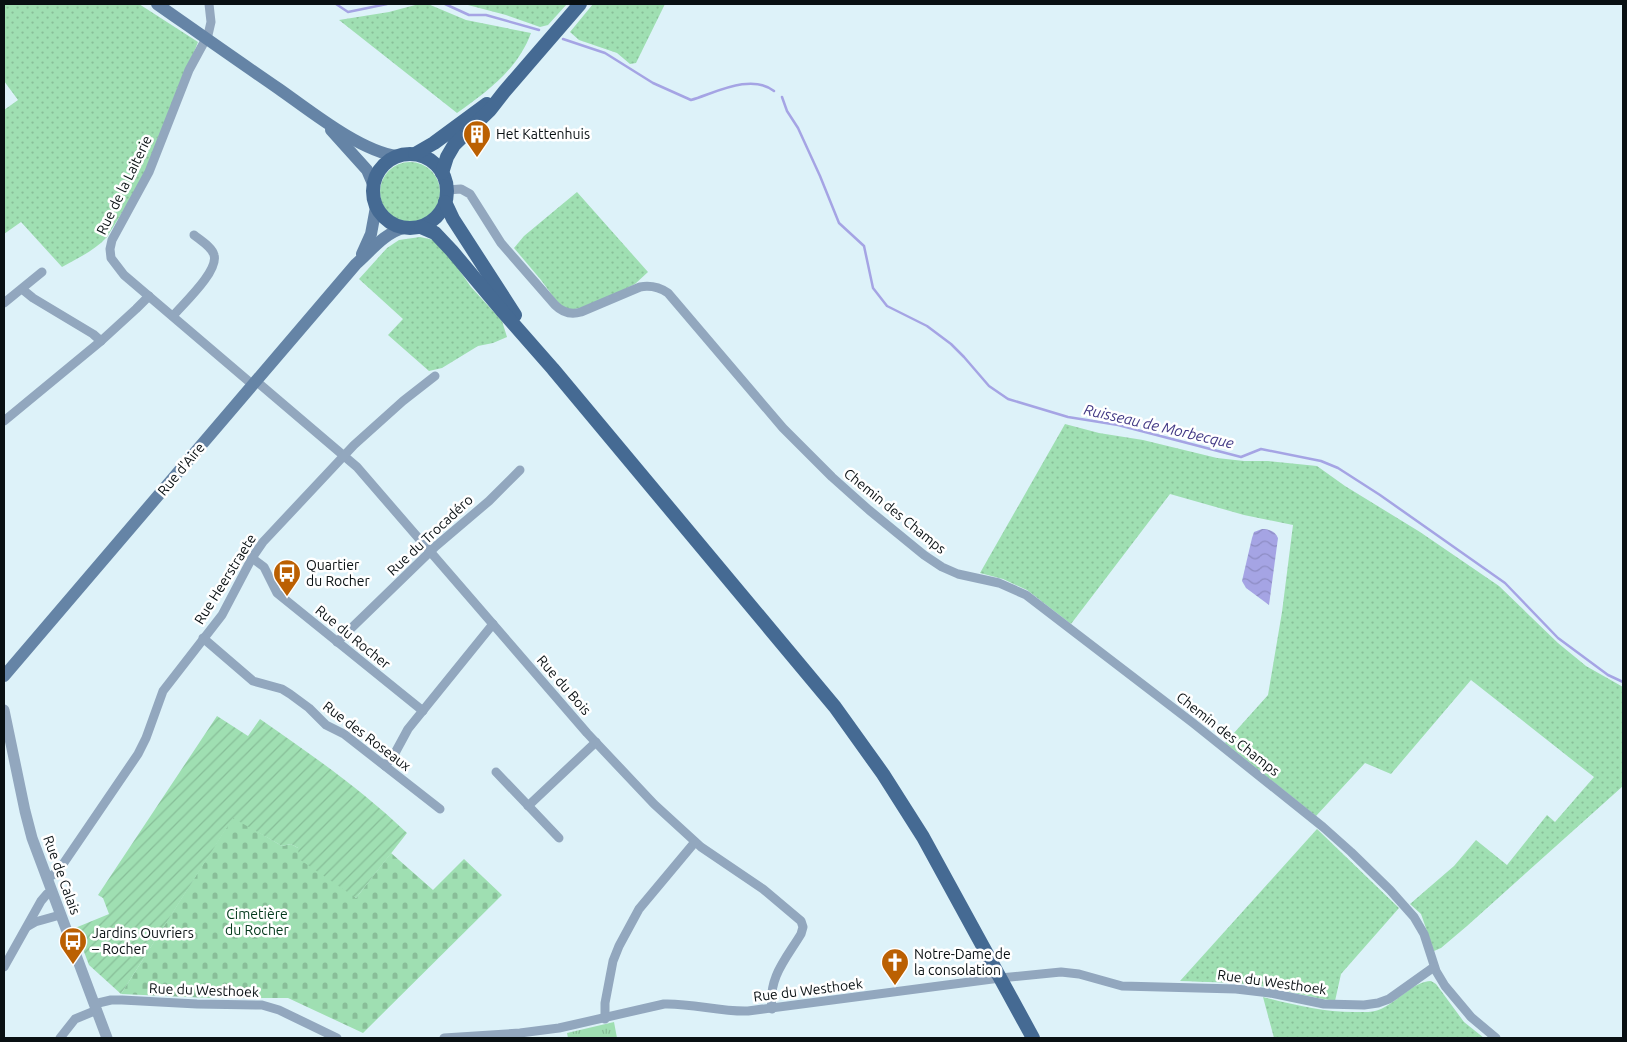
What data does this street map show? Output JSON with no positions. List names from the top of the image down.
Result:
{
  "streets": {
    "main road": ["Rue d'Aire"],
    "street": [
      "Rue de la Laiterie",
      "Chemin des Champs",
      "Rue du Trocadéro",
      "Rue Heerstraete",
      "Rue du Rocher",
      "Rue du Bois",
      "Rue des Roseaux",
      "Rue de Calais",
      "Rue du Westhoek"
    ]
  },
  "crossings": [
    ["Rue de la Laiterie", "Rue d'Aire"],
    ["Rue de la Laiterie", "Rue du Bois"],
    ["Rue d'Aire", "Chemin des Champs"],
    ["Rue d'Aire", "Rue du Bois"],
    ["Chemin des Champs", "Rue du Westhoek"],
    ["Rue du Trocadéro", "Rue du Rocher"],
    ["Rue du Trocadéro", "Rue du Bois"],
    ["Rue Heerstraete", "Rue du Rocher"],
    ["Rue Heerstraete", "Rue du Bois"],
    ["Rue Heerstraete", "Rue des Roseaux"],
    ["Rue Heerstraete", "Rue de Calais"],
    ["Rue du Bois", "Rue du Westhoek"],
    ["Rue de Calais", "Rue du Westhoek"]
  ],
  "water": ["Ruisseau de Morbecque"],
  "parks": ["Cimetière du Rocher"],
  "places": {
    "building": ["Het Kattenhuis"],
    "bus stop": ["Quartier du Rocher", "Jardins Ouvriers – Rocher"],
    "church": ["Notre-Dame de la consolation"]
  }
}
